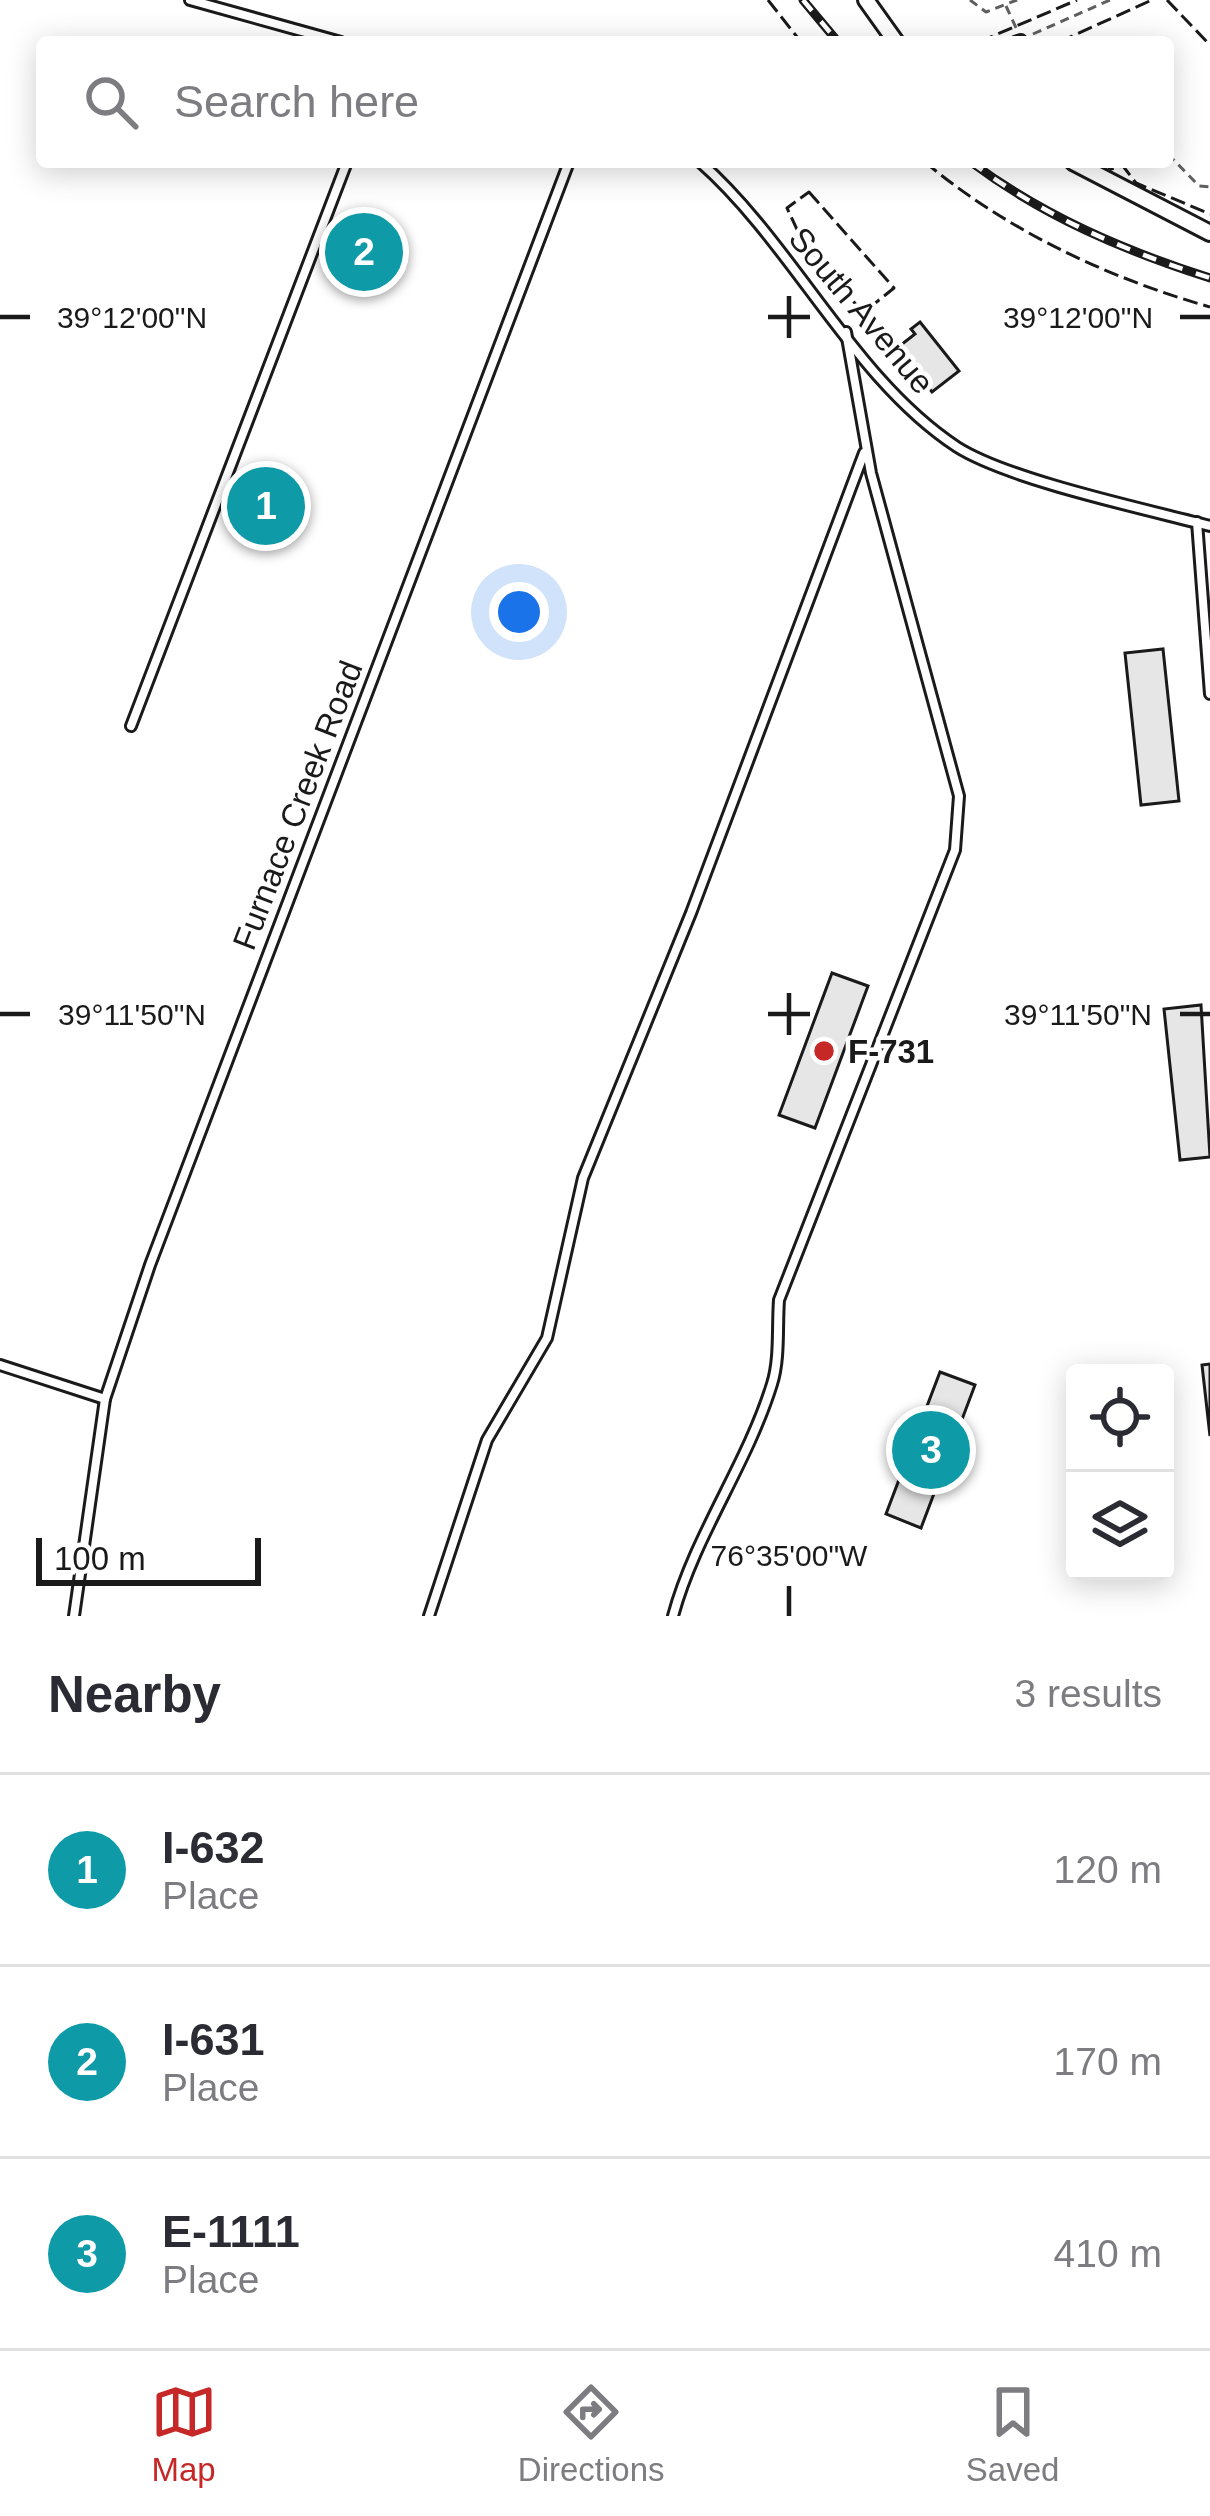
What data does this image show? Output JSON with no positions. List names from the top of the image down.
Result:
{
  "streets": {
    "lane": ["South Avenue", "Furnace Creek Road"]
  },
  "places": ["F-731"],
  "scale_bar": "100 m",
  "page": {
    "search": "Search here",
    "pins": ["2", "1", "3"],
    "scale": "100 m",
    "heading": ["Nearby", "3 results"],
    "list": [
      {
        "mark": "1",
        "name": "I-632",
        "note": "Place",
        "value": "120 m"
      },
      {
        "mark": "2",
        "name": "I-631",
        "note": "Place",
        "value": "170 m"
      },
      {
        "mark": "3",
        "name": "E-1111",
        "note": "Place",
        "value": "410 m"
      }
    ],
    "nav": ["Map", "Directions", "Saved"]
  },
  "coordinates": ["39°12'00\"N", "39°11'50\"N", "76°35'00\"W"]
}
